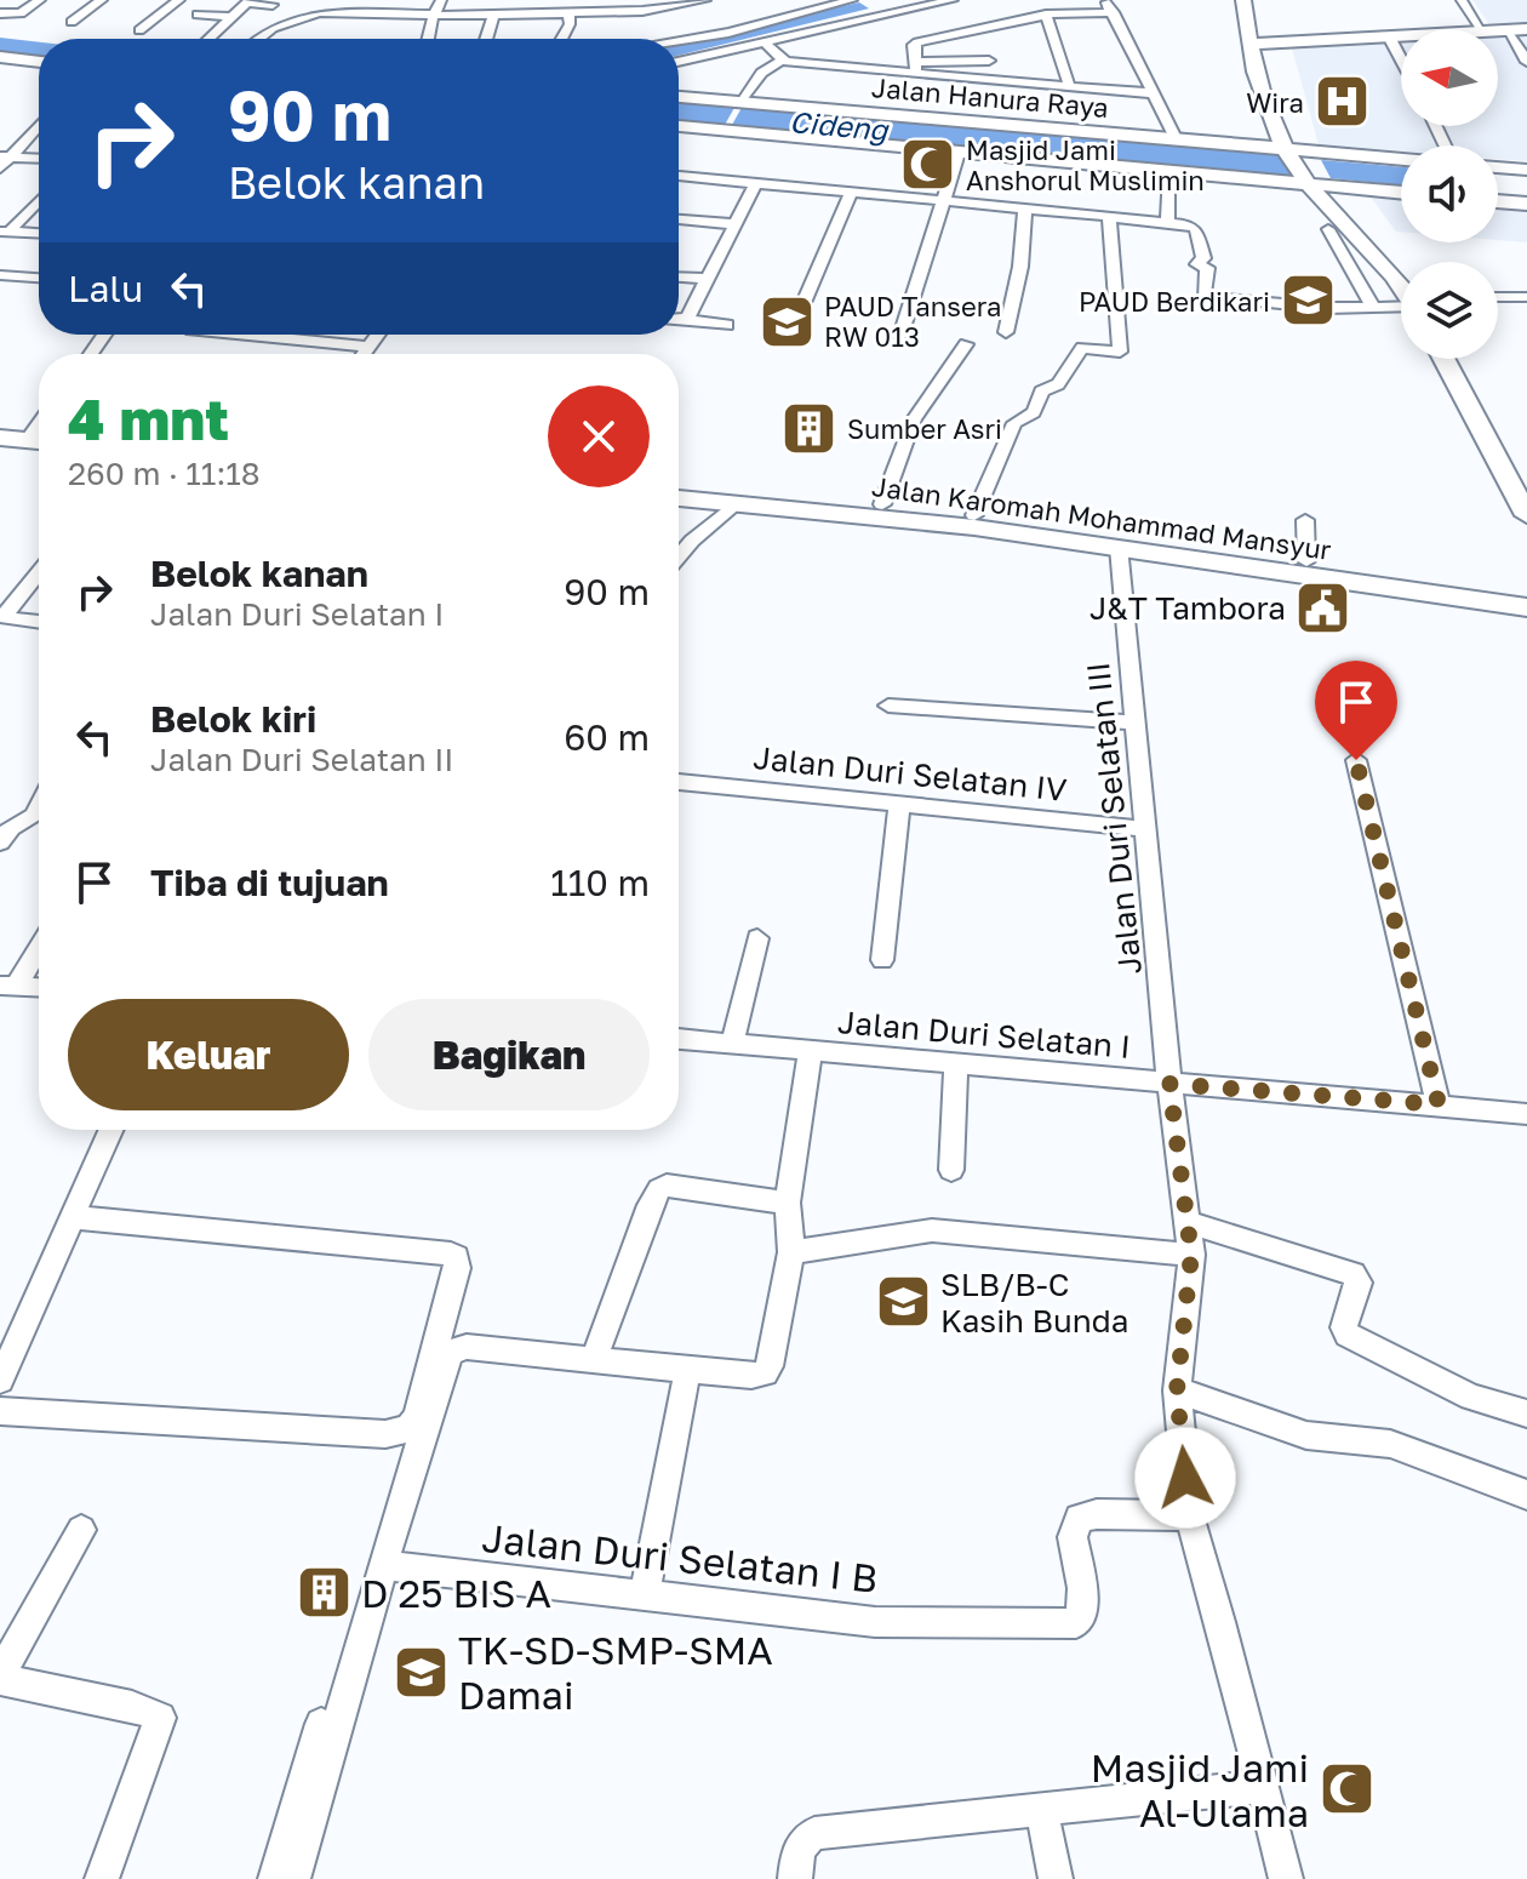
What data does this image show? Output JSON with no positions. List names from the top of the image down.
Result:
{
  "streets": {
    "main road": ["Jalan Hanura Raya", "Jalan Karomah Mohammad Mansyur"],
    "street": [
      "Jalan Duri Selatan IV",
      "Jalan Duri Selatan III",
      "Jalan Duri Selatan I",
      "Jalan Duri Selatan I B"
    ]
  },
  "crossings": [
    ["Jalan Karomah Mohammad Mansyur", "Jalan Duri Selatan III"],
    ["Jalan Duri Selatan IV", "Jalan Duri Selatan III"],
    ["Jalan Duri Selatan III", "Jalan Duri Selatan I"],
    ["Jalan Duri Selatan III", "Jalan Duri Selatan I B"]
  ],
  "water": ["Cideng"],
  "places": {
    "hospital": ["Wira"],
    "mosque": ["Masjid Jami Anshorul Muslimin", "Masjid Jami Al-Ulama"],
    "school or university": [
      "PAUD Berdikari",
      "PAUD Tansera RW 013",
      "SLB/B-C Kasih Bunda",
      "TK-SD-SMP-SMA Damai"
    ],
    "building": ["Sumber Asri", "D 25 BIS A"],
    "public building": ["J&T Tambora"]
  },
  "north": "left",
  "page": {
    "turn": ["90 m", "Belok kanan"],
    "then": "Lalu",
    "heading": ["4 mnt", "260 m · 11:18"],
    "list": [
      {
        "name": "Belok kanan",
        "note": "Jalan Duri Selatan I",
        "value": "90 m"
      },
      {
        "name": "Belok kiri",
        "note": "Jalan Duri Selatan II",
        "value": "60 m"
      },
      {
        "name": "Tiba di tujuan",
        "value": "110 m"
      }
    ],
    "buttons": ["Keluar", "Bagikan"]
  }
}
